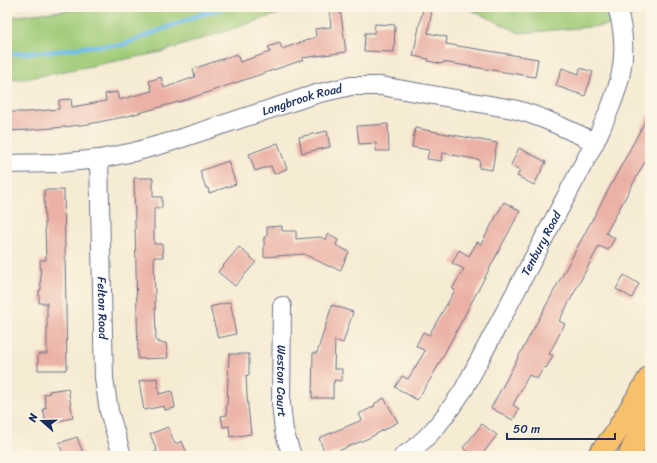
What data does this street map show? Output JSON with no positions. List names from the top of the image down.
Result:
{
  "streets": {
    "street": [
      "Longbrook Road",
      "Tenbury Road",
      "Felton Road",
      "Weston Court"
    ]
  },
  "crossings": [
    ["Longbrook Road", "Tenbury Road"],
    ["Longbrook Road", "Felton Road"]
  ],
  "scale_bar": "50 m",
  "north": "left"
}
